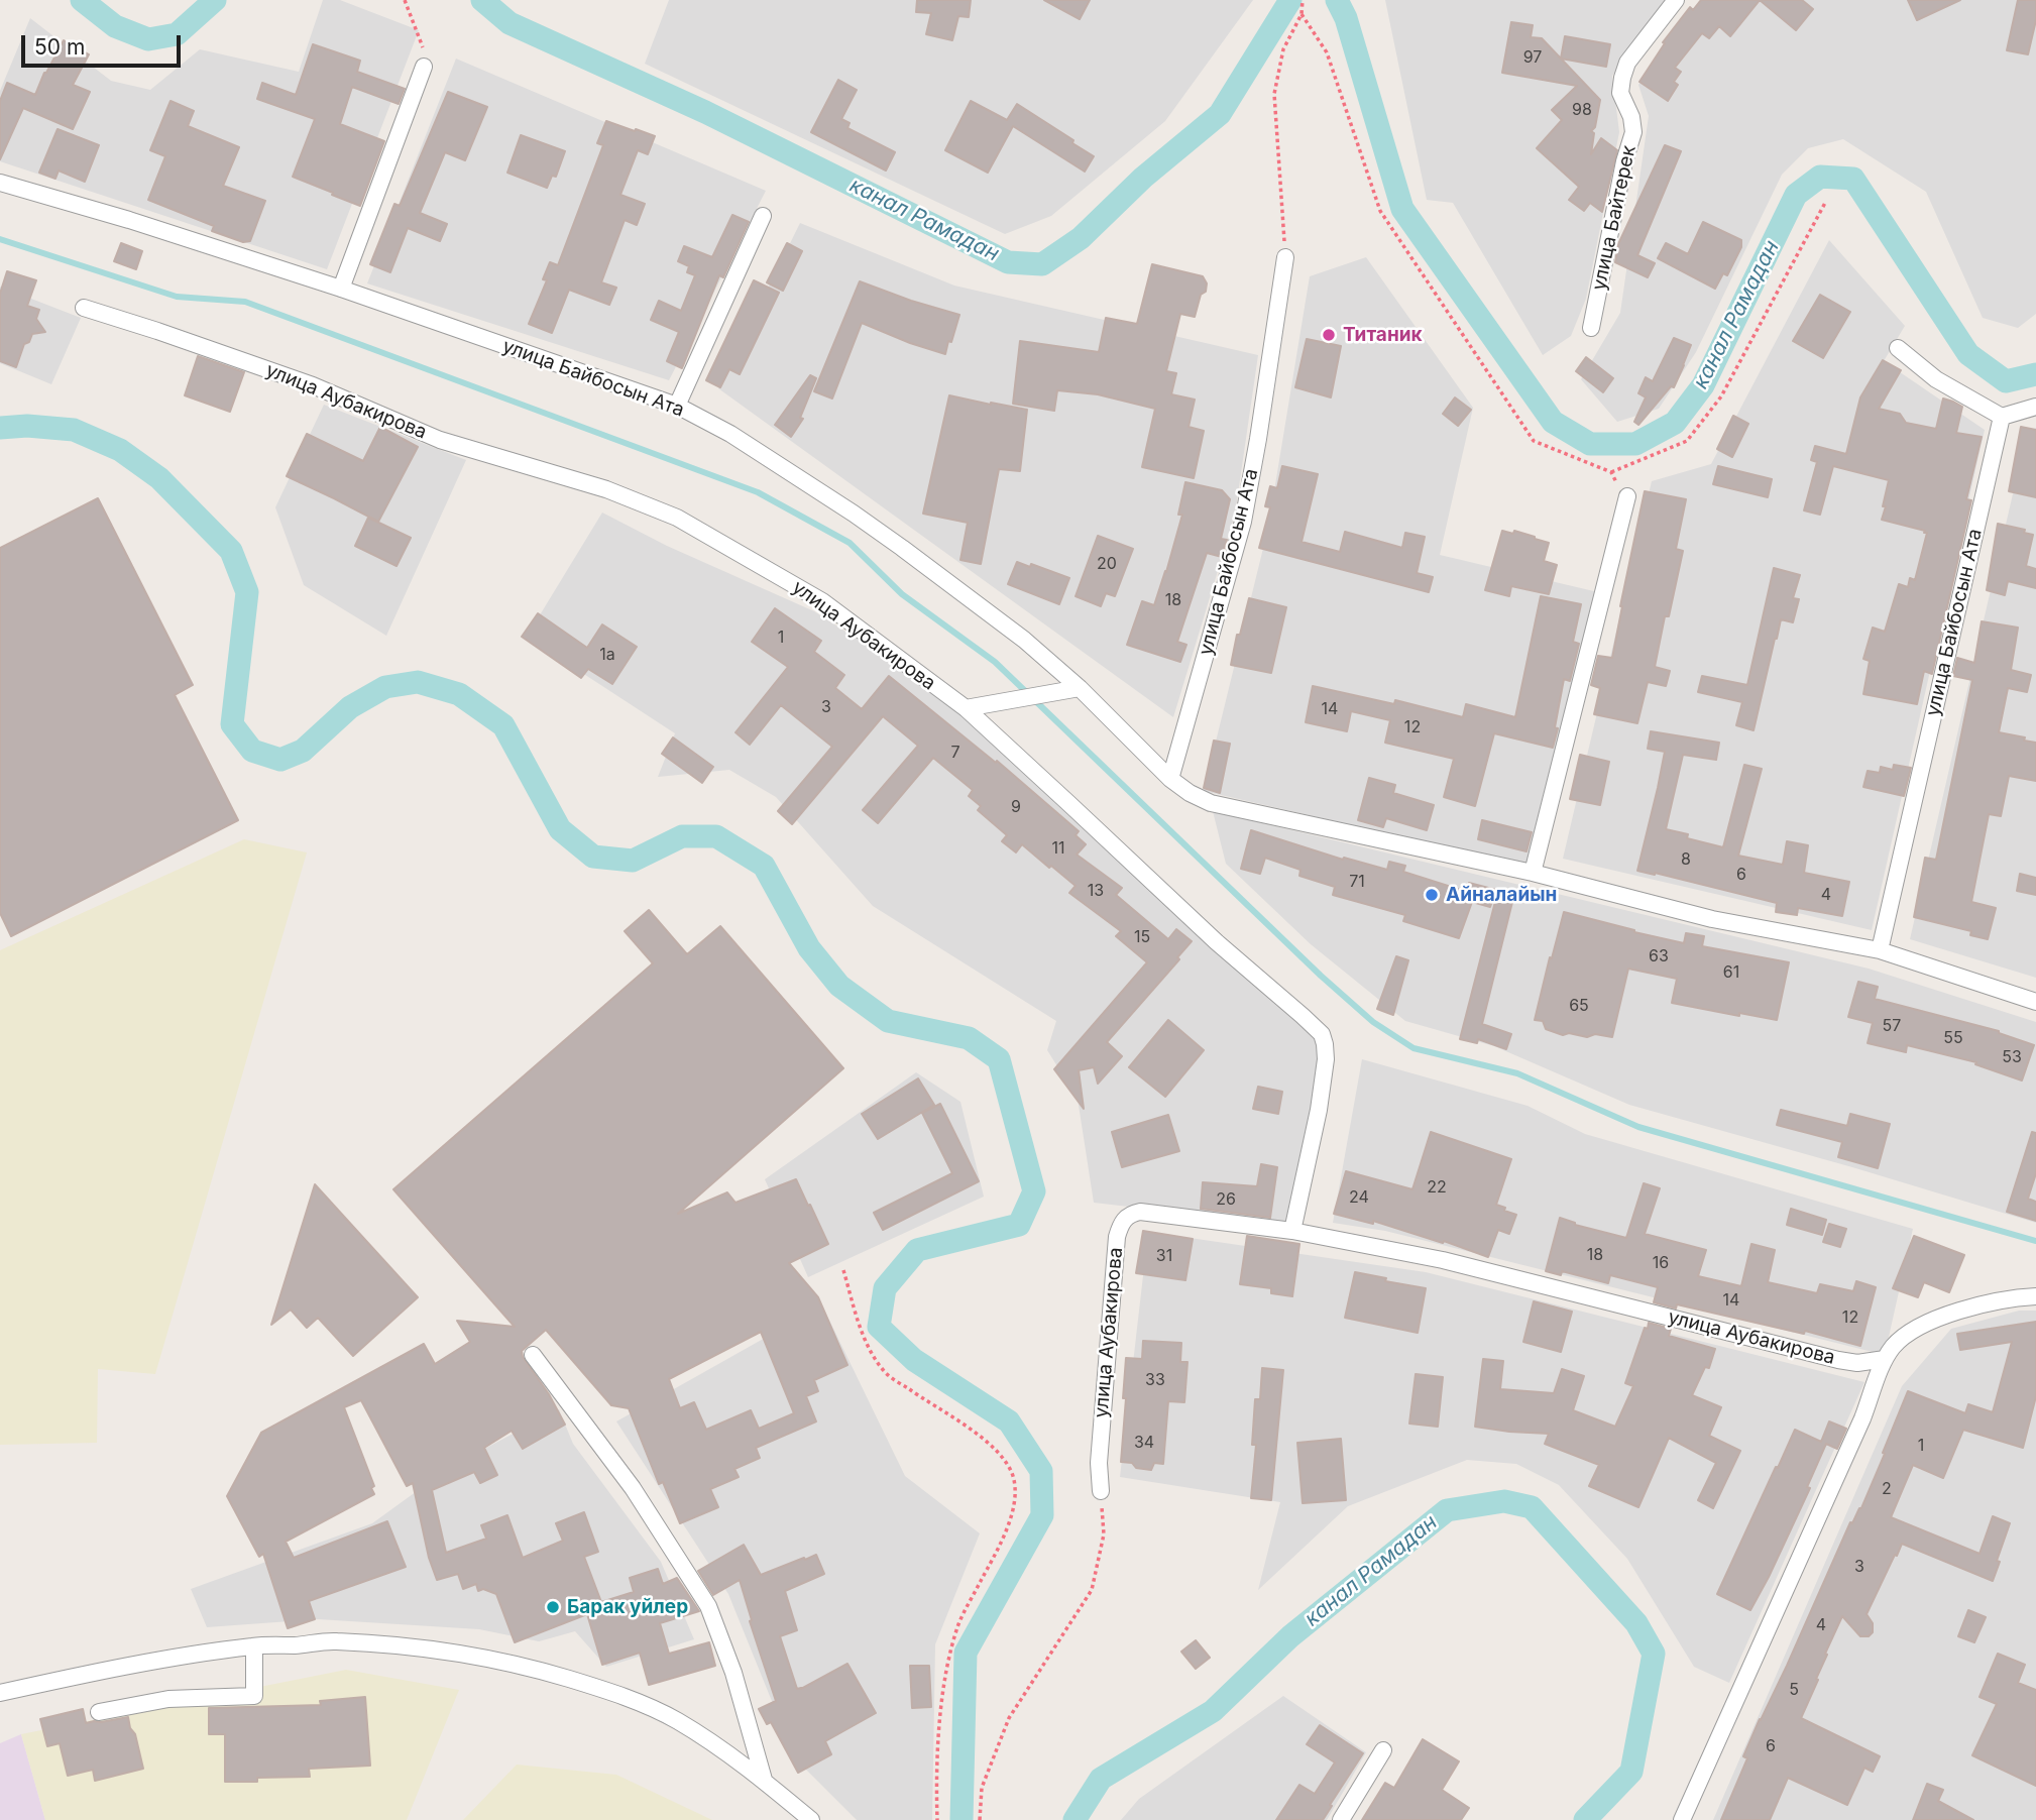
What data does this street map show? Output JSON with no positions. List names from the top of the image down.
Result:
{
  "streets": {
    "street": ["улица Байтерек", "улица Байбосын Ата", "улица Аубакирова"]
  },
  "water": ["канал Рамадан"],
  "places": ["Титаник", "Айналайын", "Барак уйлер"],
  "house_numbers": [
    "97",
    "98",
    "20",
    "18",
    "1",
    "1а",
    "3",
    "14",
    "12",
    "7",
    "9",
    "11",
    "8",
    "6",
    "71",
    "13",
    "4",
    "15",
    "63",
    "61",
    "65",
    "57",
    "55",
    "53",
    "22",
    "24",
    "26",
    "18",
    "31",
    "16",
    "14",
    "12",
    "33",
    "34",
    "1",
    "2",
    "3",
    "4",
    "5",
    "6"
  ],
  "scale_bar": "50 m"
}
